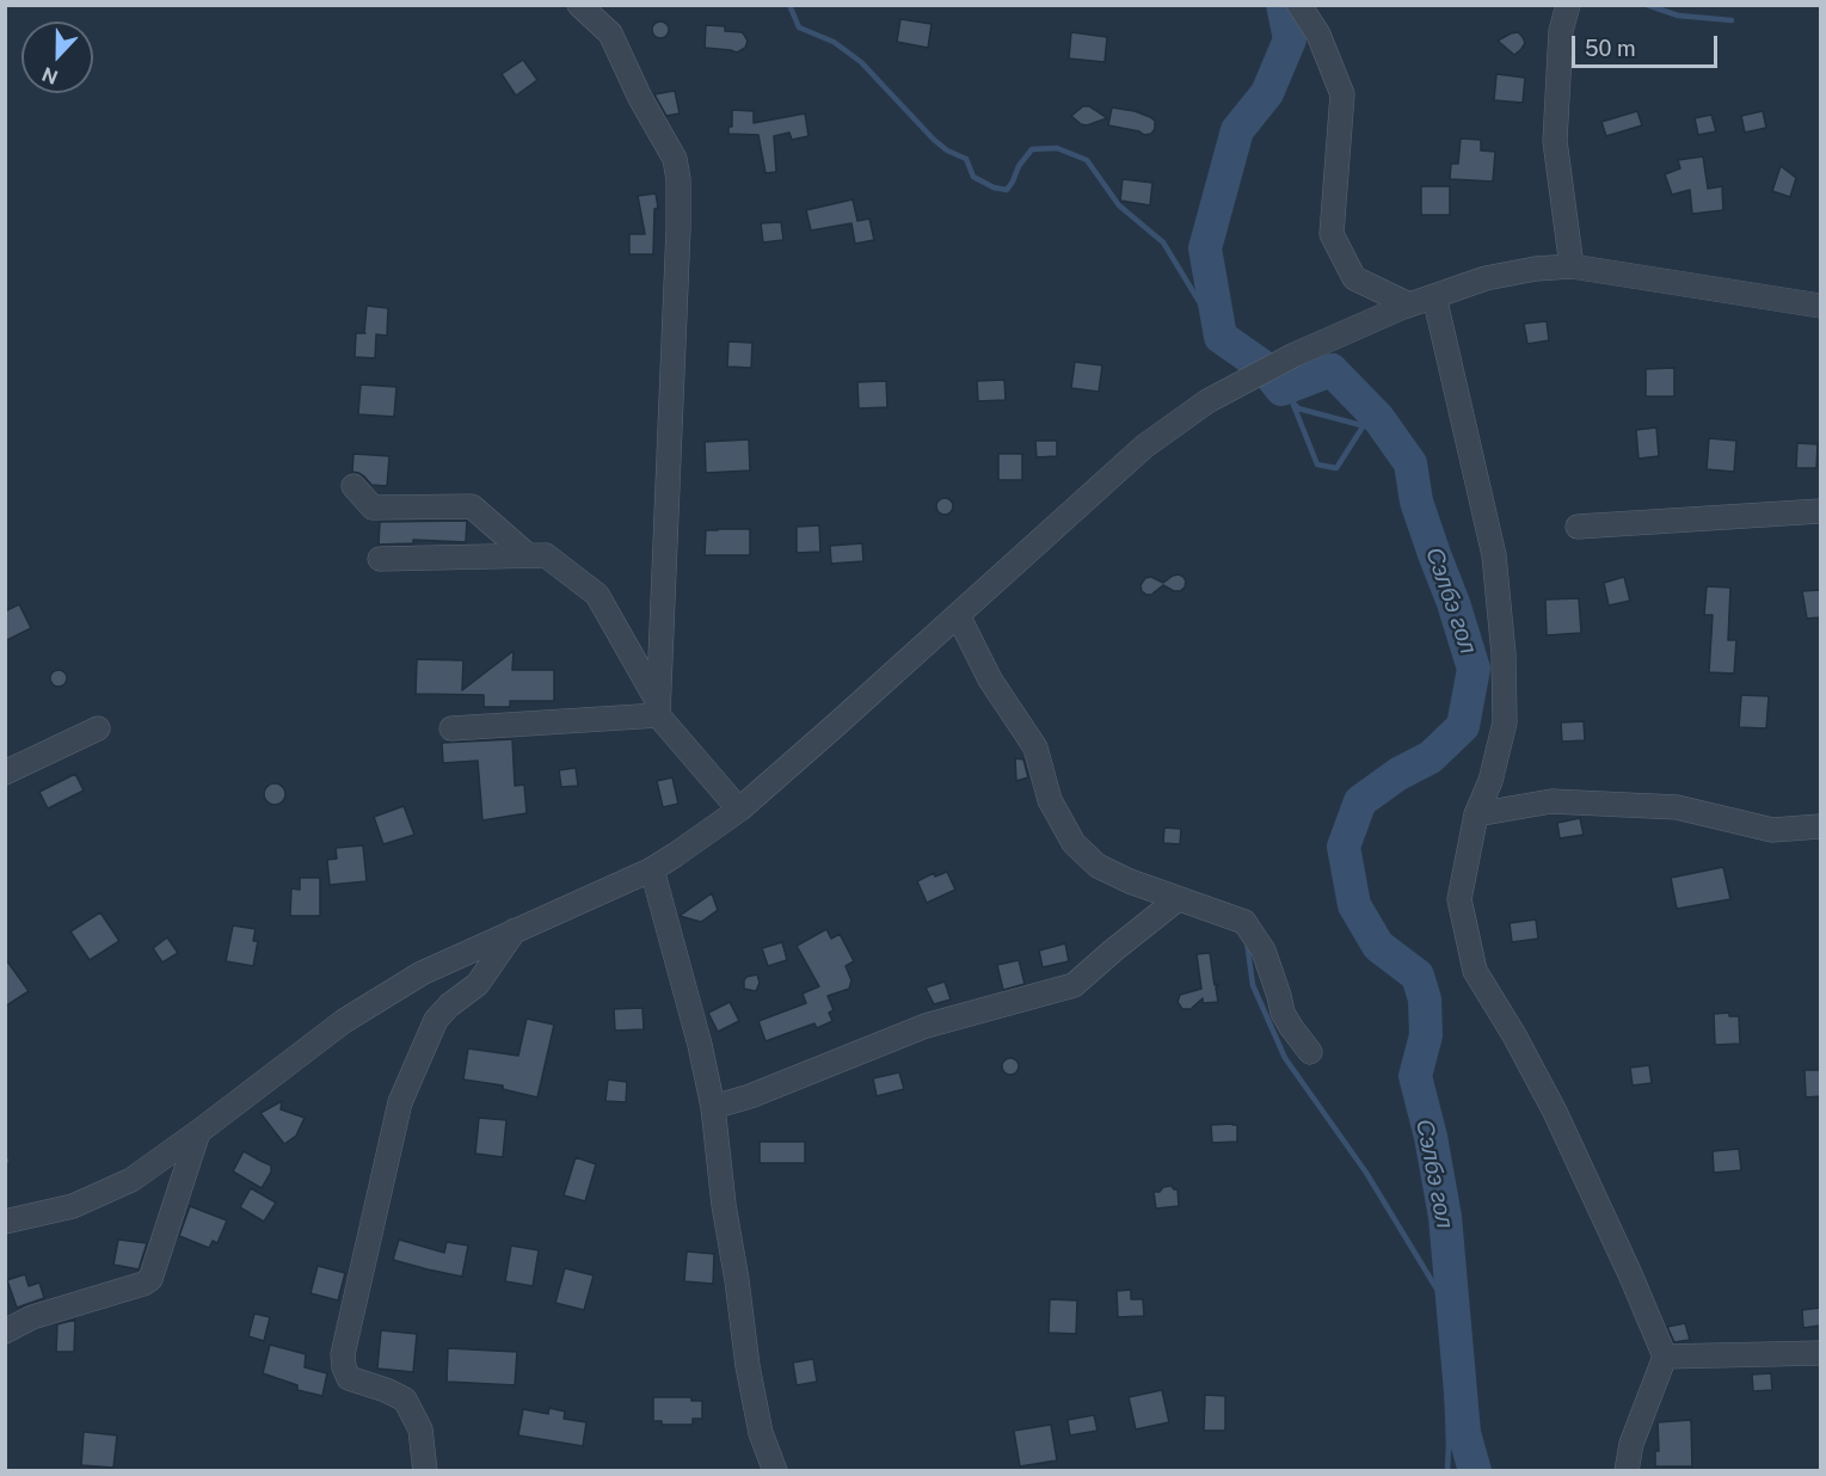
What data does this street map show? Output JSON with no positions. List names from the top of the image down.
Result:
{
  "water": ["Сэлбэ гол"],
  "scale_bar": "50 m",
  "north": "bottom"
}
